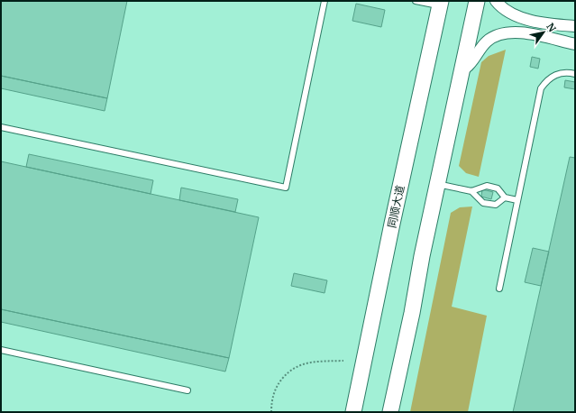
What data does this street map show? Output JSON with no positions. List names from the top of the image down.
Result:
{
  "streets": {
    "main road": ["同顺大道"]
  },
  "north": "top right"
}
